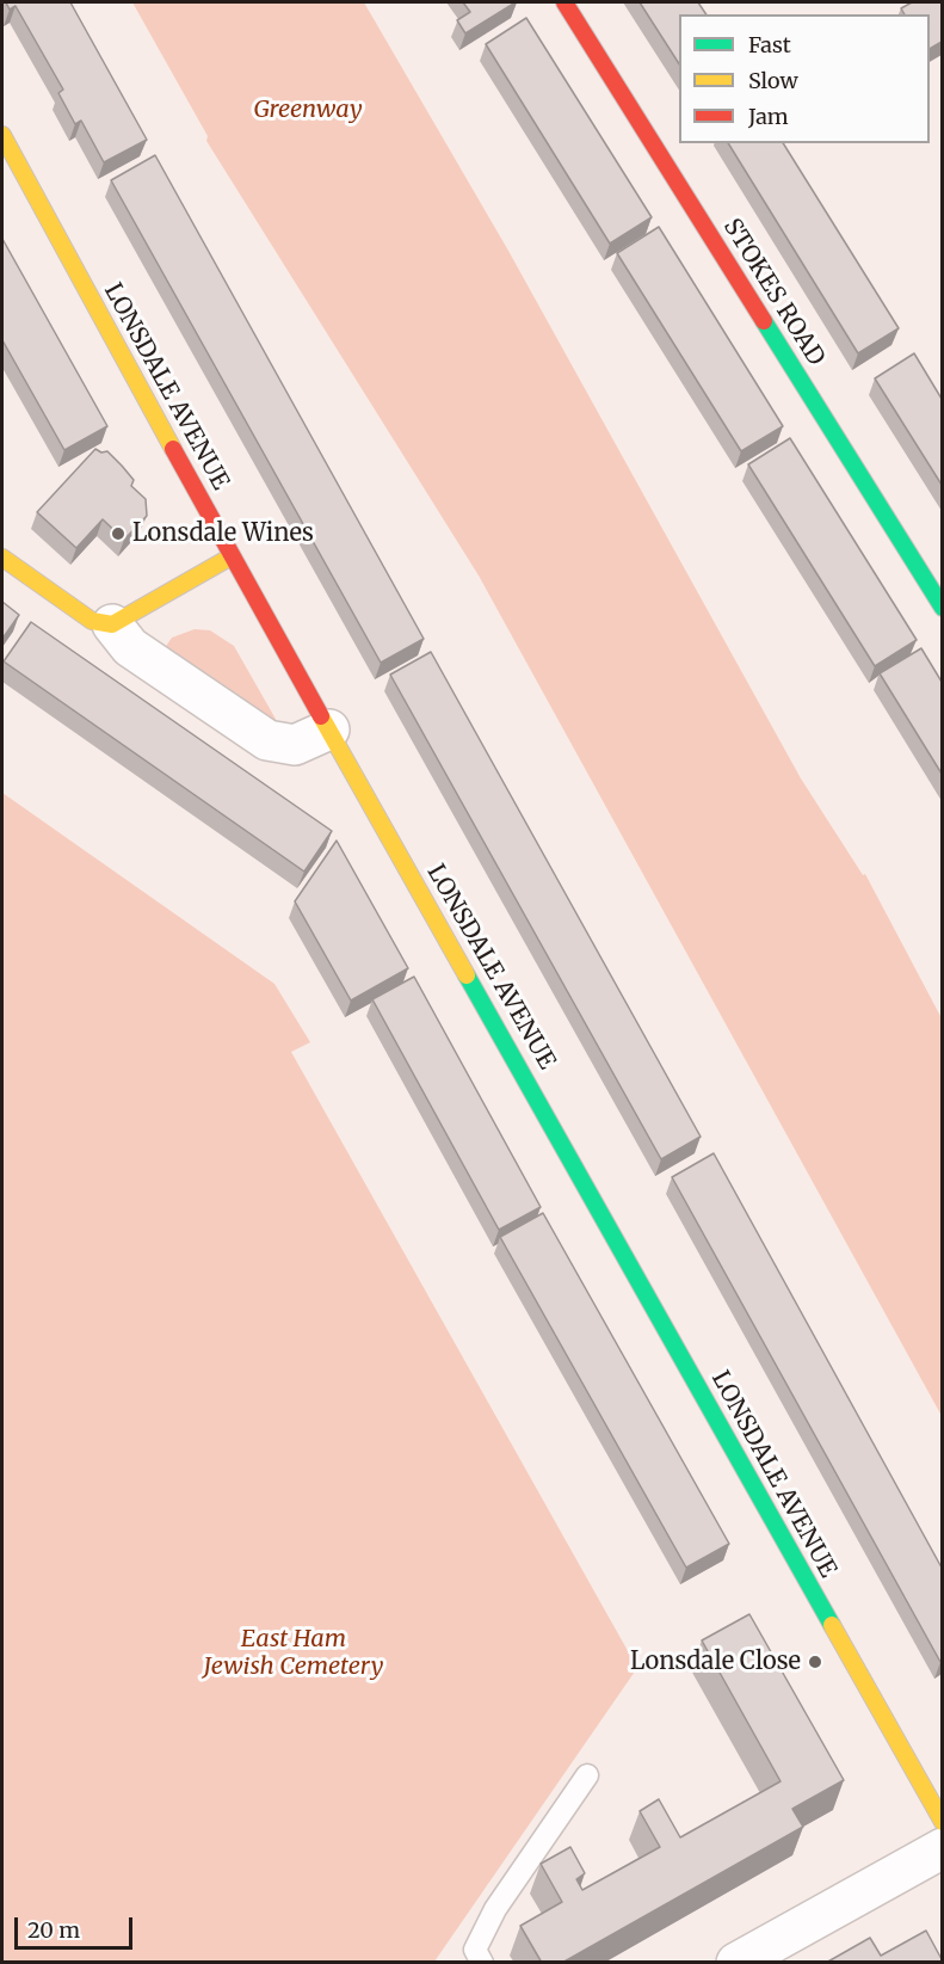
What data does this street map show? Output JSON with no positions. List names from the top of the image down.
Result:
{
  "streets": {
    "street": ["STOKES ROAD", "LONSDALE AVENUE"]
  },
  "parks": ["Greenway", "East Ham Jewish Cemetery"],
  "places": ["Lonsdale Wines", "Lonsdale Close"],
  "legend": ["Fast", "Slow", "Jam"],
  "scale_bar": "20 m"
}
